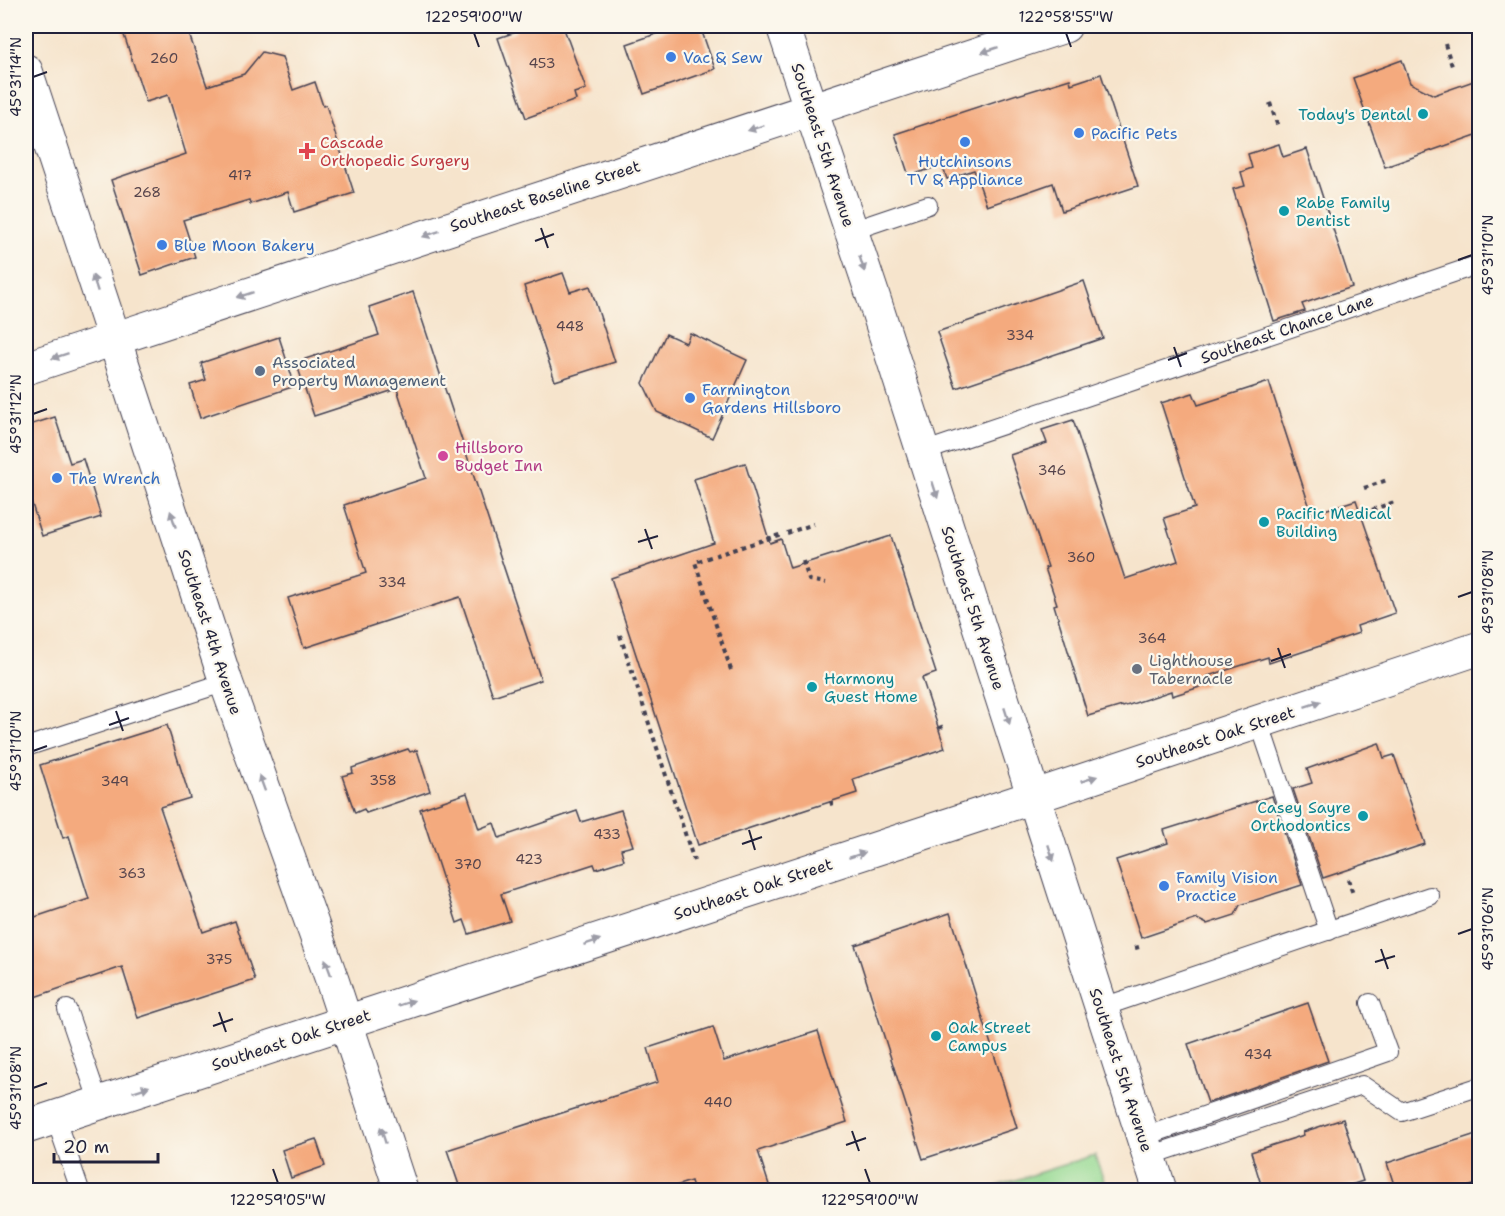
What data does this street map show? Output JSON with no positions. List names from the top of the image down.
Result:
{
  "streets": {
    "main road": [
      "Southeast 5th Avenue",
      "Southeast Baseline Street",
      "Southeast 4th Avenue",
      "Southeast Oak Street"
    ],
    "lane": ["Southeast Chance Lane"]
  },
  "crossings": [
    ["Southeast 5th Avenue", "Southeast Baseline Street"],
    ["Southeast 5th Avenue", "Southeast Chance Lane"],
    ["Southeast 5th Avenue", "Southeast Oak Street"],
    ["Southeast Baseline Street", "Southeast 4th Avenue"],
    ["Southeast 4th Avenue", "Southeast Oak Street"]
  ],
  "one_way": [
    "Southeast 5th Avenue",
    "Southeast Baseline Street",
    "Southeast 4th Avenue",
    "Southeast Oak Street"
  ],
  "places": {
    "other": [
      "Vac & Sew",
      "Today's Dental",
      "Pacific Pets",
      "Hutchinsons TV & Appliance",
      "Rabe Family Dentist",
      "Blue Moon Bakery",
      "Associated Property Management",
      "Farmington Gardens Hillsboro",
      "Hillsboro Budget Inn",
      "The Wrench",
      "Pacific Medical Building",
      "Lighthouse Tabernacle",
      "Harmony Guest Home",
      "Casey Sayre Orthodontics",
      "Family Vision Practice",
      "Oak Street Campus"
    ],
    "health": ["Cascade Orthopedic Surgery"]
  },
  "house_numbers": [
    "260",
    "453",
    "417",
    "268",
    "448",
    "334",
    "346",
    "360",
    "334",
    "364",
    "358",
    "349",
    "433",
    "423",
    "370",
    "363",
    "375",
    "434",
    "440"
  ],
  "scale_bar": "20 m",
  "coordinates": [
    "122°59'00\"W",
    "122°58'55\"W",
    "45°31'14\"N",
    "45°31'10\"N",
    "45°31'12\"N",
    "45°31'08\"N",
    "45°31'06\"N",
    "122°59'05\"W"
  ]
}
